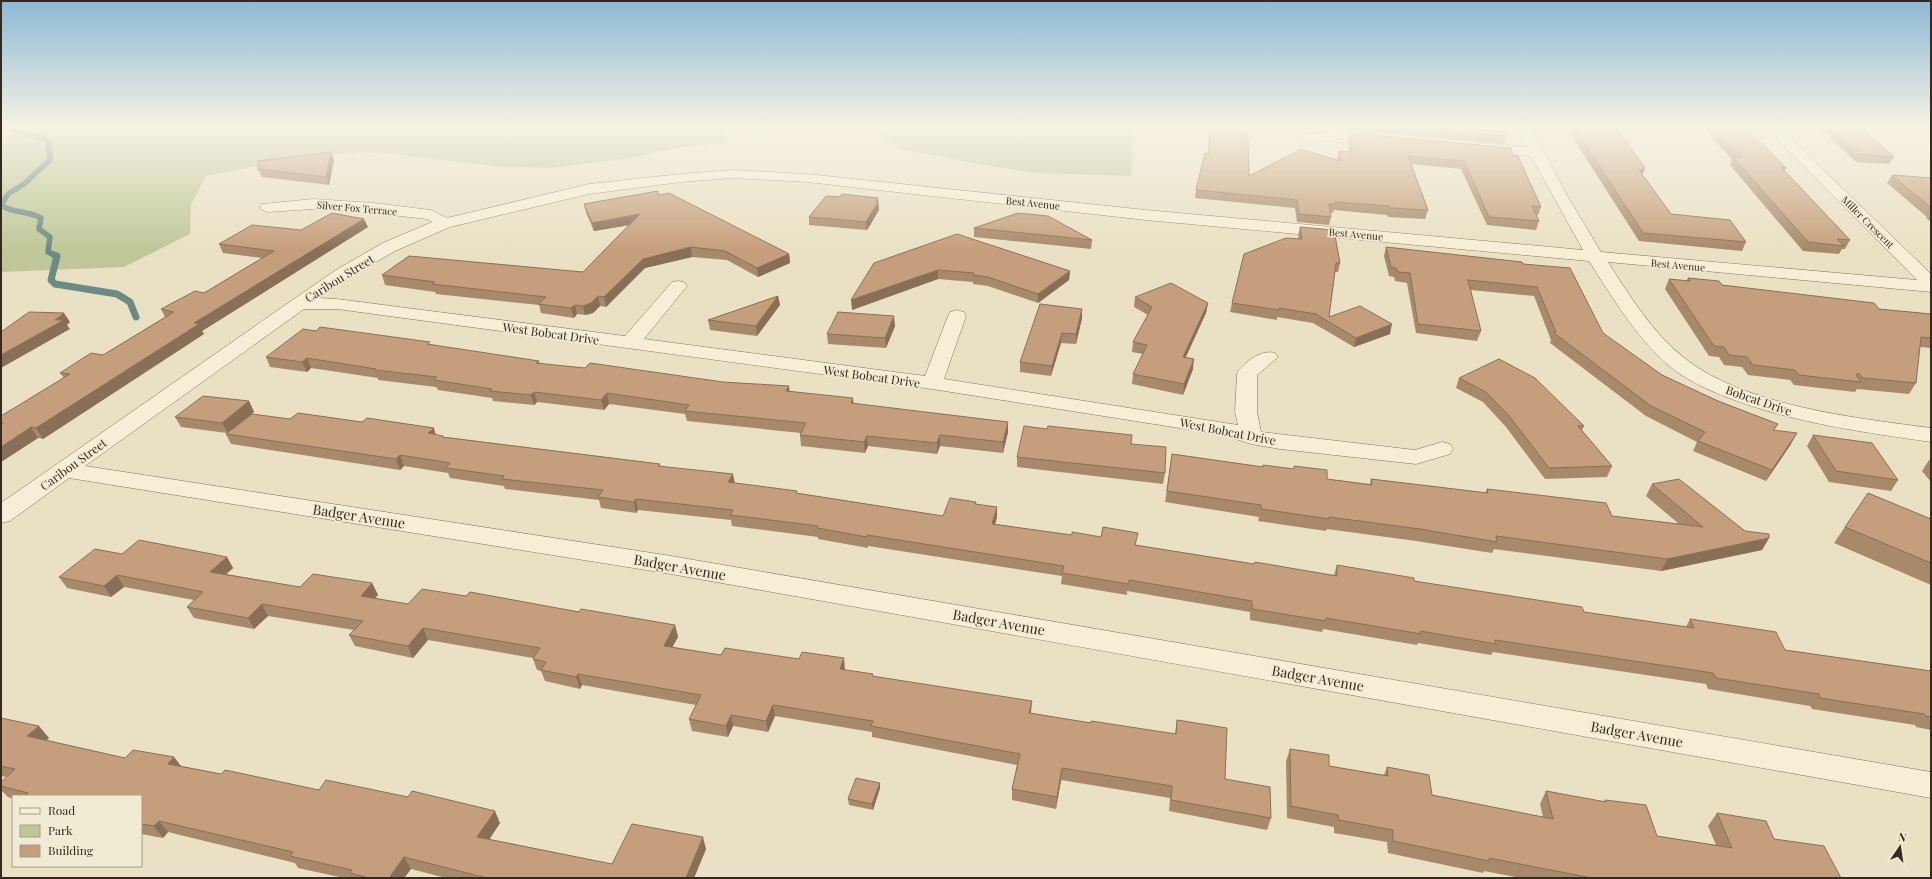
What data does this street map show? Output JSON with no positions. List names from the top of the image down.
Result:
{
  "streets": {
    "street": [
      "Best Avenue",
      "Silver Fox Terrace",
      "Miller Crescent",
      "Caribou Street",
      "West Bobcat Drive",
      "Bobcat Drive",
      "Badger Avenue"
    ]
  },
  "crossings": [
    ["Best Avenue", "Caribou Street"],
    ["Best Avenue", "Bobcat Drive"],
    ["Silver Fox Terrace", "Caribou Street"],
    ["Caribou Street", "West Bobcat Drive"],
    ["Caribou Street", "Badger Avenue"]
  ],
  "legend": ["Road", "Park", "Building"],
  "north": "top"
}
